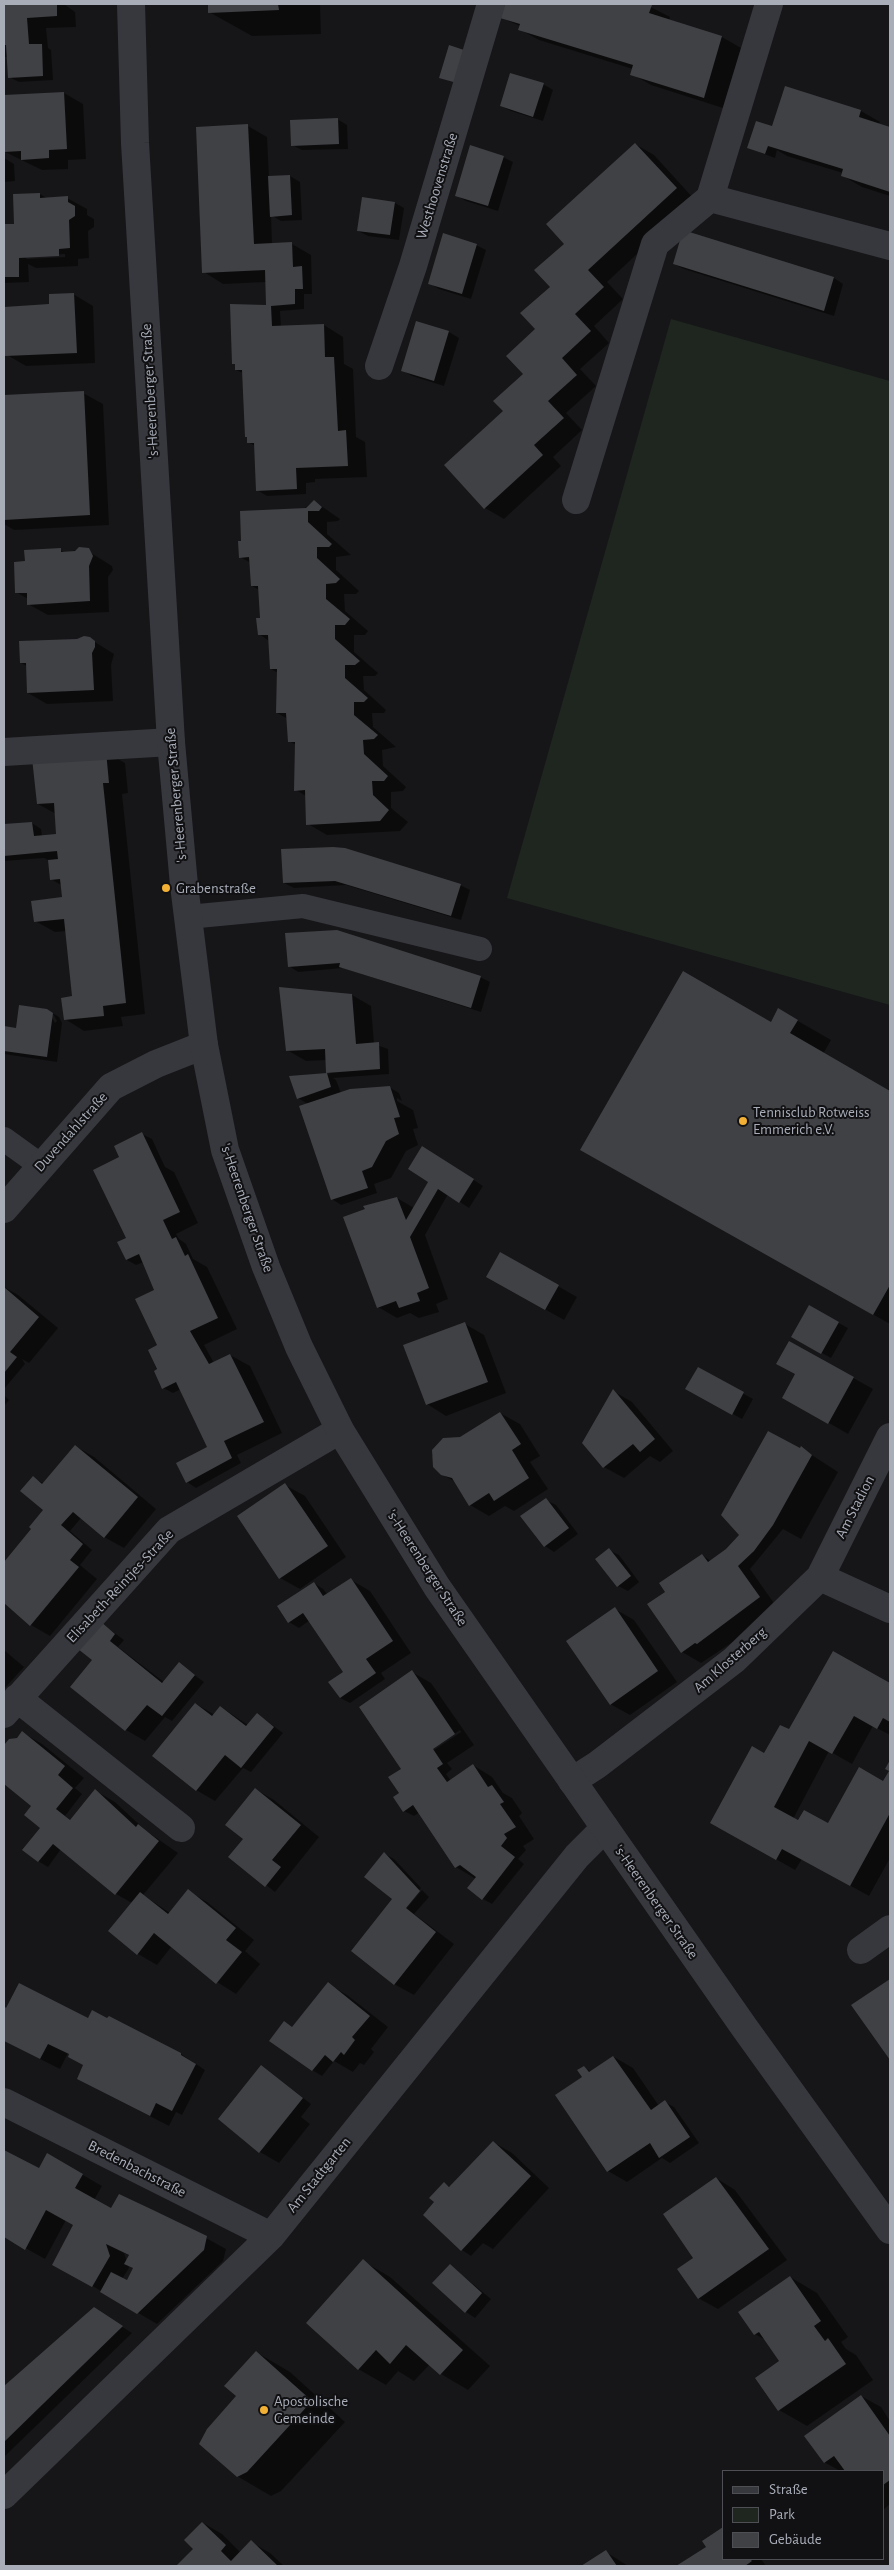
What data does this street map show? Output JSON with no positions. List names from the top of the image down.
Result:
{
  "streets": {
    "street": [
      "Westhoovenstraße",
      "'s-Heerenberger Straße",
      "Duvendahlstraße",
      "Am Stadion",
      "Elisabeth-Reintjes-Straße",
      "Am Klosterberg",
      "Bredenbachstraße",
      "Am Stadtgarten"
    ]
  },
  "crossings": [
    ["'s-Heerenberger Straße", "Duvendahlstraße"],
    ["'s-Heerenberger Straße", "Elisabeth-Reintjes-Straße"],
    ["'s-Heerenberger Straße", "Am Klosterberg"],
    ["'s-Heerenberger Straße", "Am Stadtgarten"],
    ["Am Stadion", "Am Klosterberg"],
    ["Bredenbachstraße", "Am Stadtgarten"]
  ],
  "places": ["Grabenstraße", "Tennisclub Rotweiss Emmerich e.V.", "Apostolische Gemeinde"],
  "legend": ["Straße", "Park", "Gebäude"]
}
